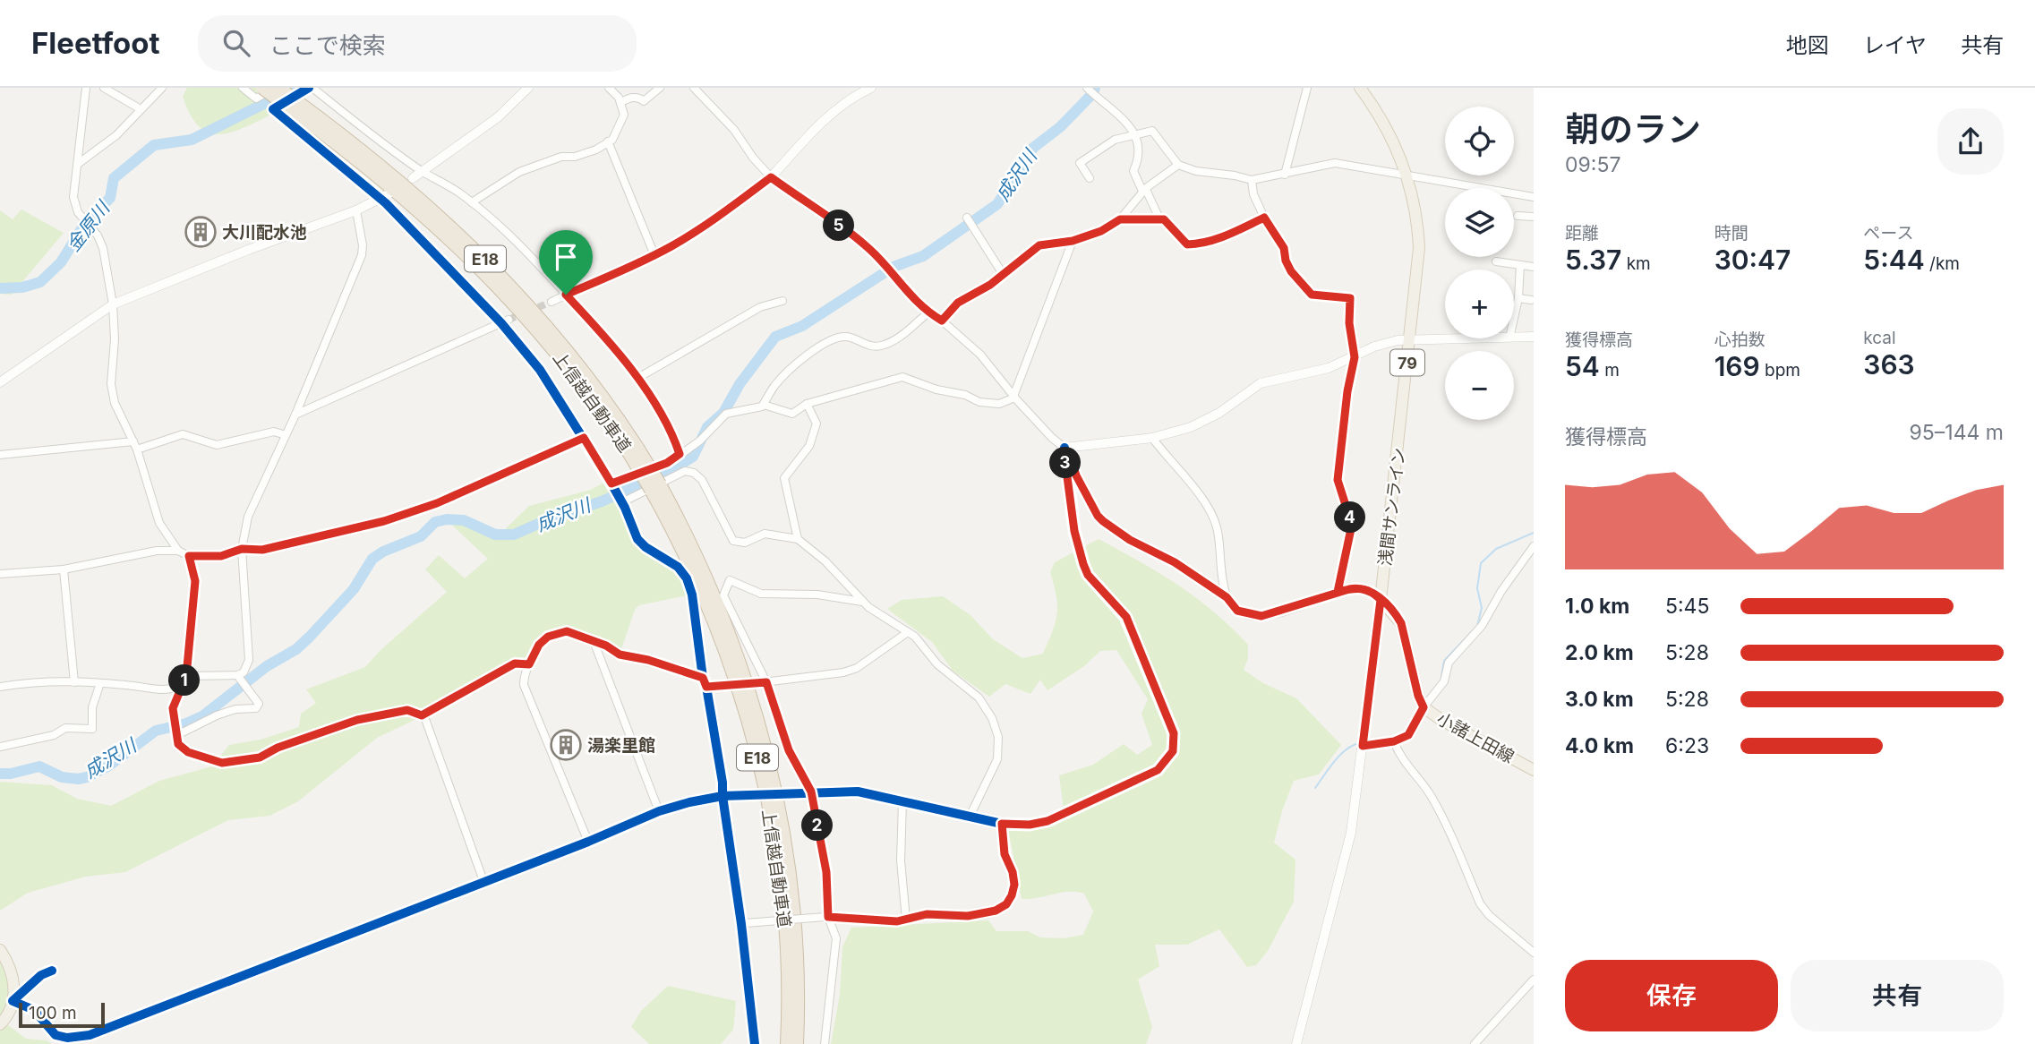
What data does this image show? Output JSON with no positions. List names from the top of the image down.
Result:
{
  "streets": {
    "highway": ["E18", "上信越自動車道"],
    "main road": ["79", "浅間サンライン", "小諸上田線"]
  },
  "crossings": [
    ["浅間サンライン", "小諸上田線"]
  ],
  "water": ["成沢川", "金原川"],
  "places": {
    "building": ["大川配水池", "湯楽里館"]
  },
  "scale_bar": "100 m",
  "page": {
    "header": "Fleetfoot",
    "search": "ここで検索",
    "nav": ["地図", "レイヤ", "共有"],
    "heading": ["朝のラン", "09:57"],
    "map_buttons": ["+", "−"],
    "stats": [
      ["距離", "5.37 km"],
      ["時間", "30:47"],
      ["ペース", "5:44 /km"],
      ["獲得標高", "54 m"],
      ["心拍数", "169 bpm"],
      ["kcal", "363"]
    ],
    "pins": [
      "5",
      "3",
      "4",
      "1",
      "2"
    ],
    "chart": ["獲得標高", "95–144 m"],
    "list": [
      {
        "name": "1.0 km",
        "note": "5:45"
      },
      {
        "name": "2.0 km",
        "note": "5:28"
      },
      {
        "name": "3.0 km",
        "note": "5:28"
      },
      {
        "name": "4.0 km",
        "note": "6:23"
      }
    ],
    "buttons": ["保存", "共有"],
    "scale": "100 m"
  }
}
